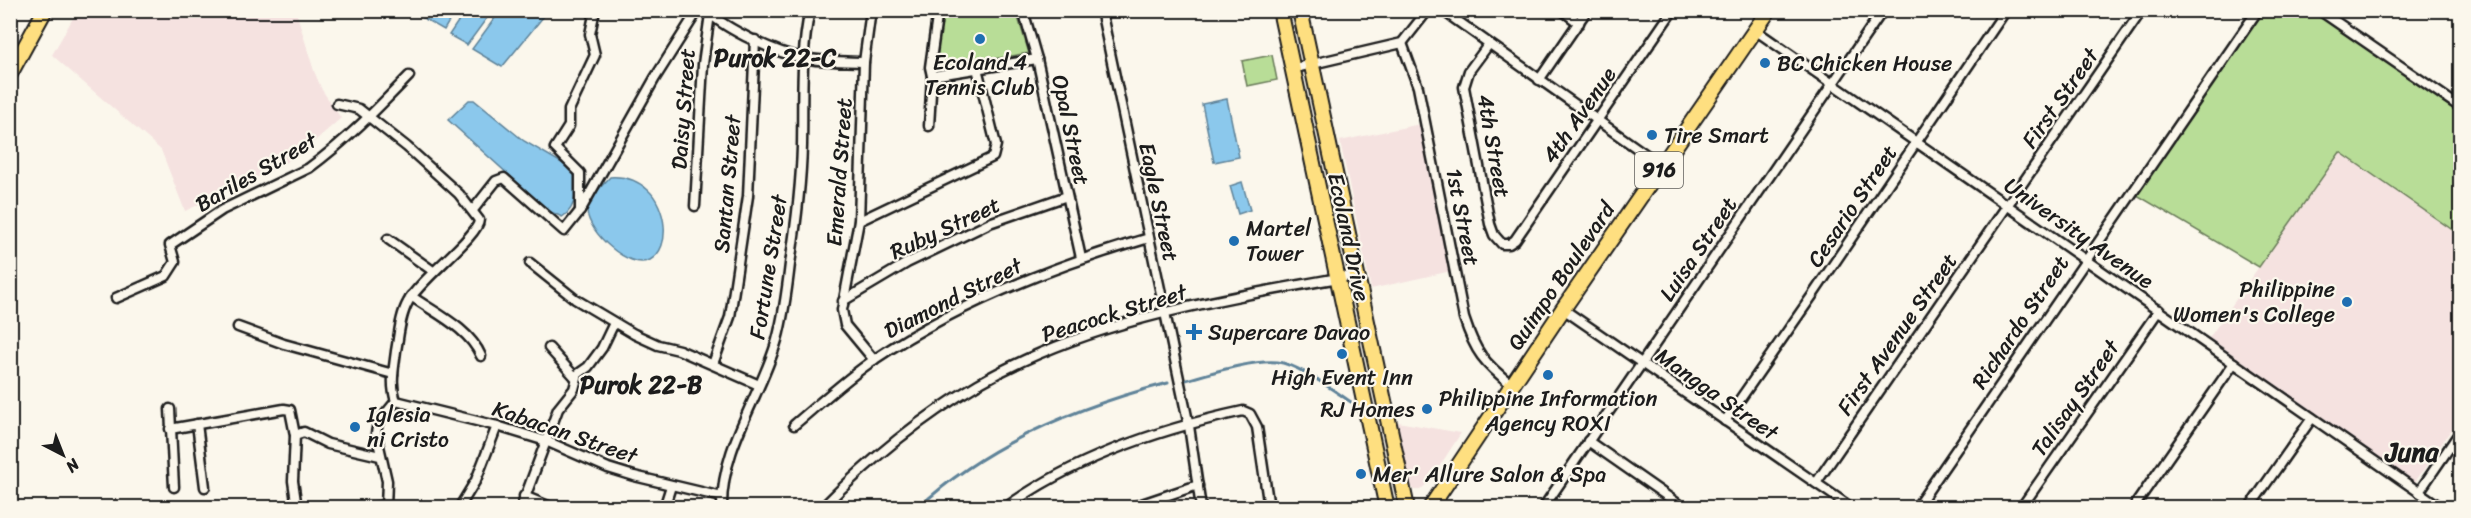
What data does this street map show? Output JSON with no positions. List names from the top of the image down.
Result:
{
  "streets": {
    "main road": ["916", "Ecoland Drive", "Quimpo Boulevard"],
    "street": [
      "First Street",
      "Daisy Street",
      "4th Avenue",
      "Opal Street",
      "4th Street",
      "Bariles Street",
      "Emerald Street",
      "Santan Street",
      "Eagle Street",
      "Cesario Street",
      "1st Street",
      "Ruby Street",
      "University Avenue",
      "Luisa Street",
      "Fortune Street",
      "Diamond Street",
      "Peacock Street",
      "Richardo Street",
      "First Avenue Street",
      "Mangga Street",
      "Talisay Street",
      "Kabacan Street"
    ]
  },
  "crossings": [
    ["First Street", "University Avenue"],
    ["First Street", "First Avenue Street"],
    ["4th Avenue", "4th Street"],
    ["Opal Street", "Ruby Street"],
    ["Opal Street", "Diamond Street"],
    ["Emerald Street", "Ruby Street"],
    ["Emerald Street", "Diamond Street"],
    ["Eagle Street", "Diamond Street"],
    ["Eagle Street", "Peacock Street"],
    ["Cesario Street", "University Avenue"],
    ["Cesario Street", "Mangga Street"],
    ["1st Street", "Quimpo Boulevard"],
    ["University Avenue", "Luisa Street"],
    ["University Avenue", "Quimpo Boulevard"],
    ["University Avenue", "Richardo Street"],
    ["University Avenue", "First Avenue Street"],
    ["University Avenue", "Talisay Street"],
    ["Ecoland Drive", "Peacock Street"],
    ["Luisa Street", "Mangga Street"],
    ["Fortune Street", "Kabacan Street"],
    ["Quimpo Boulevard", "Mangga Street"],
    ["First Avenue Street", "Mangga Street"]
  ],
  "districts": ["Purok 22-C", "Purok 22-B", "Juna"],
  "places": {
    "other": [
      "Ecoland 4 Tennis Club",
      "BC Chicken House",
      "Tire Smart",
      "Martel Tower",
      "Philippine Women's College",
      "High Event Inn",
      "Philippine Information Agency ROXI",
      "RJ Homes",
      "Iglesia ni Cristo",
      "Mer' Allure Salon & Spa"
    ],
    "health": ["Supercare Davao"]
  },
  "north": "bottom right"
}
